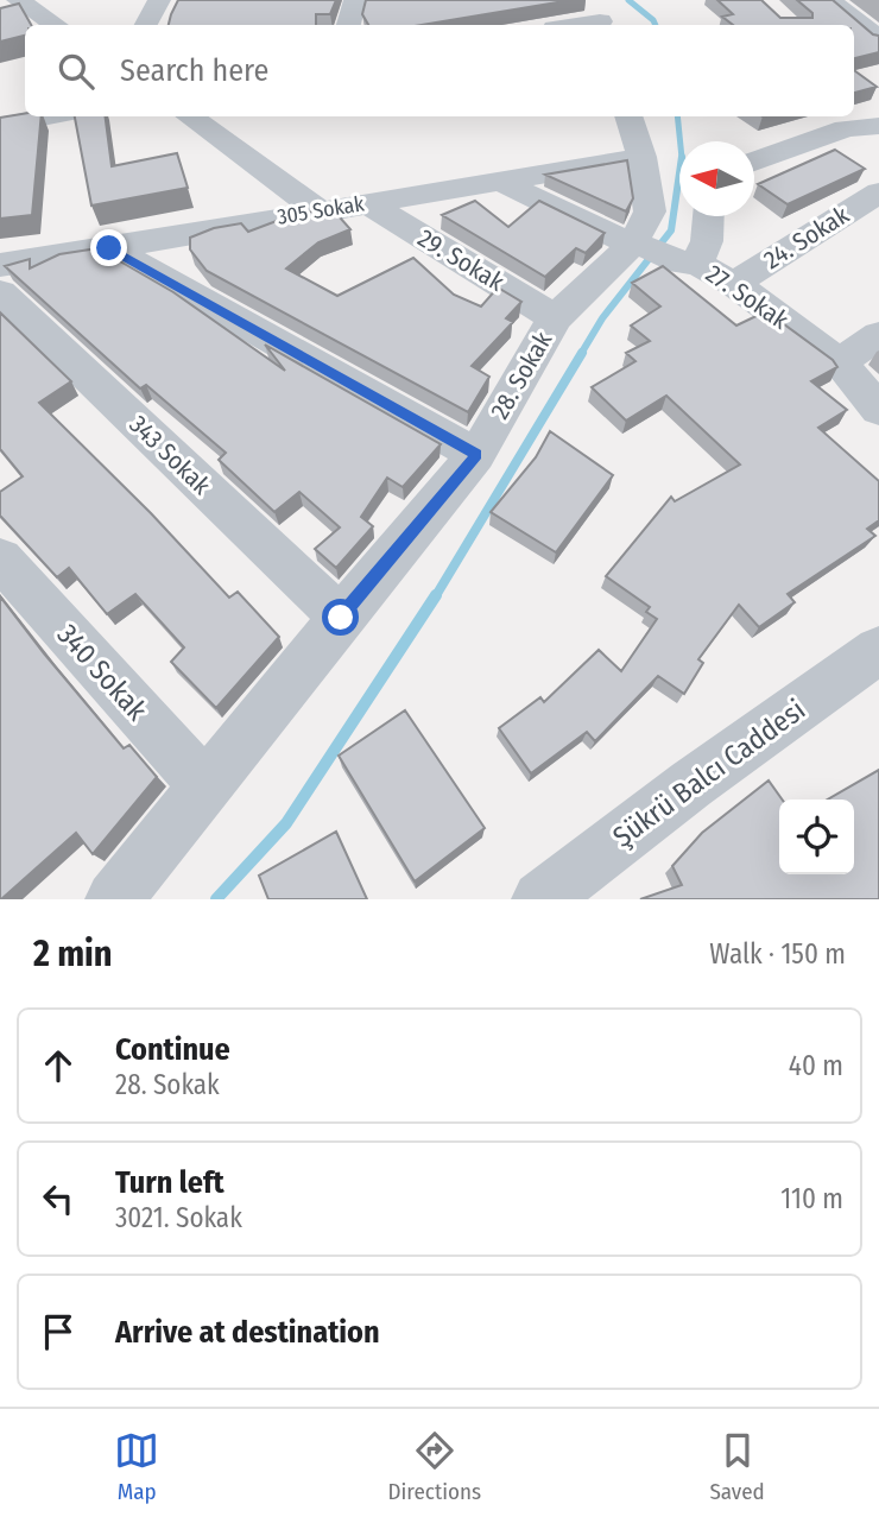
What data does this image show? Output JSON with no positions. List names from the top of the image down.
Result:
{
  "streets": {
    "street": [
      "305 Sokak",
      "24. Sokak",
      "29. Sokak",
      "27. Sokak",
      "28. Sokak",
      "343 Sokak",
      "340 Sokak",
      "Şükrü Balcı Caddesi"
    ]
  },
  "crossings": [
    ["305 Sokak", "29. Sokak"],
    ["305 Sokak", "27. Sokak"],
    ["305 Sokak", "28. Sokak"],
    ["24. Sokak", "27. Sokak"],
    ["29. Sokak", "28. Sokak"],
    ["27. Sokak", "28. Sokak"],
    ["28. Sokak", "343 Sokak"],
    ["28. Sokak", "340 Sokak"]
  ],
  "north": "left",
  "page": {
    "search": "Search here",
    "heading": ["2 min", "Walk · 150 m"],
    "list": [
      ["Continue", "28. Sokak", "40 m"],
      ["Turn left", "3021. Sokak", "110 m"],
      "Arrive at destination"
    ],
    "nav": ["Map", "Directions", "Saved"]
  }
}
